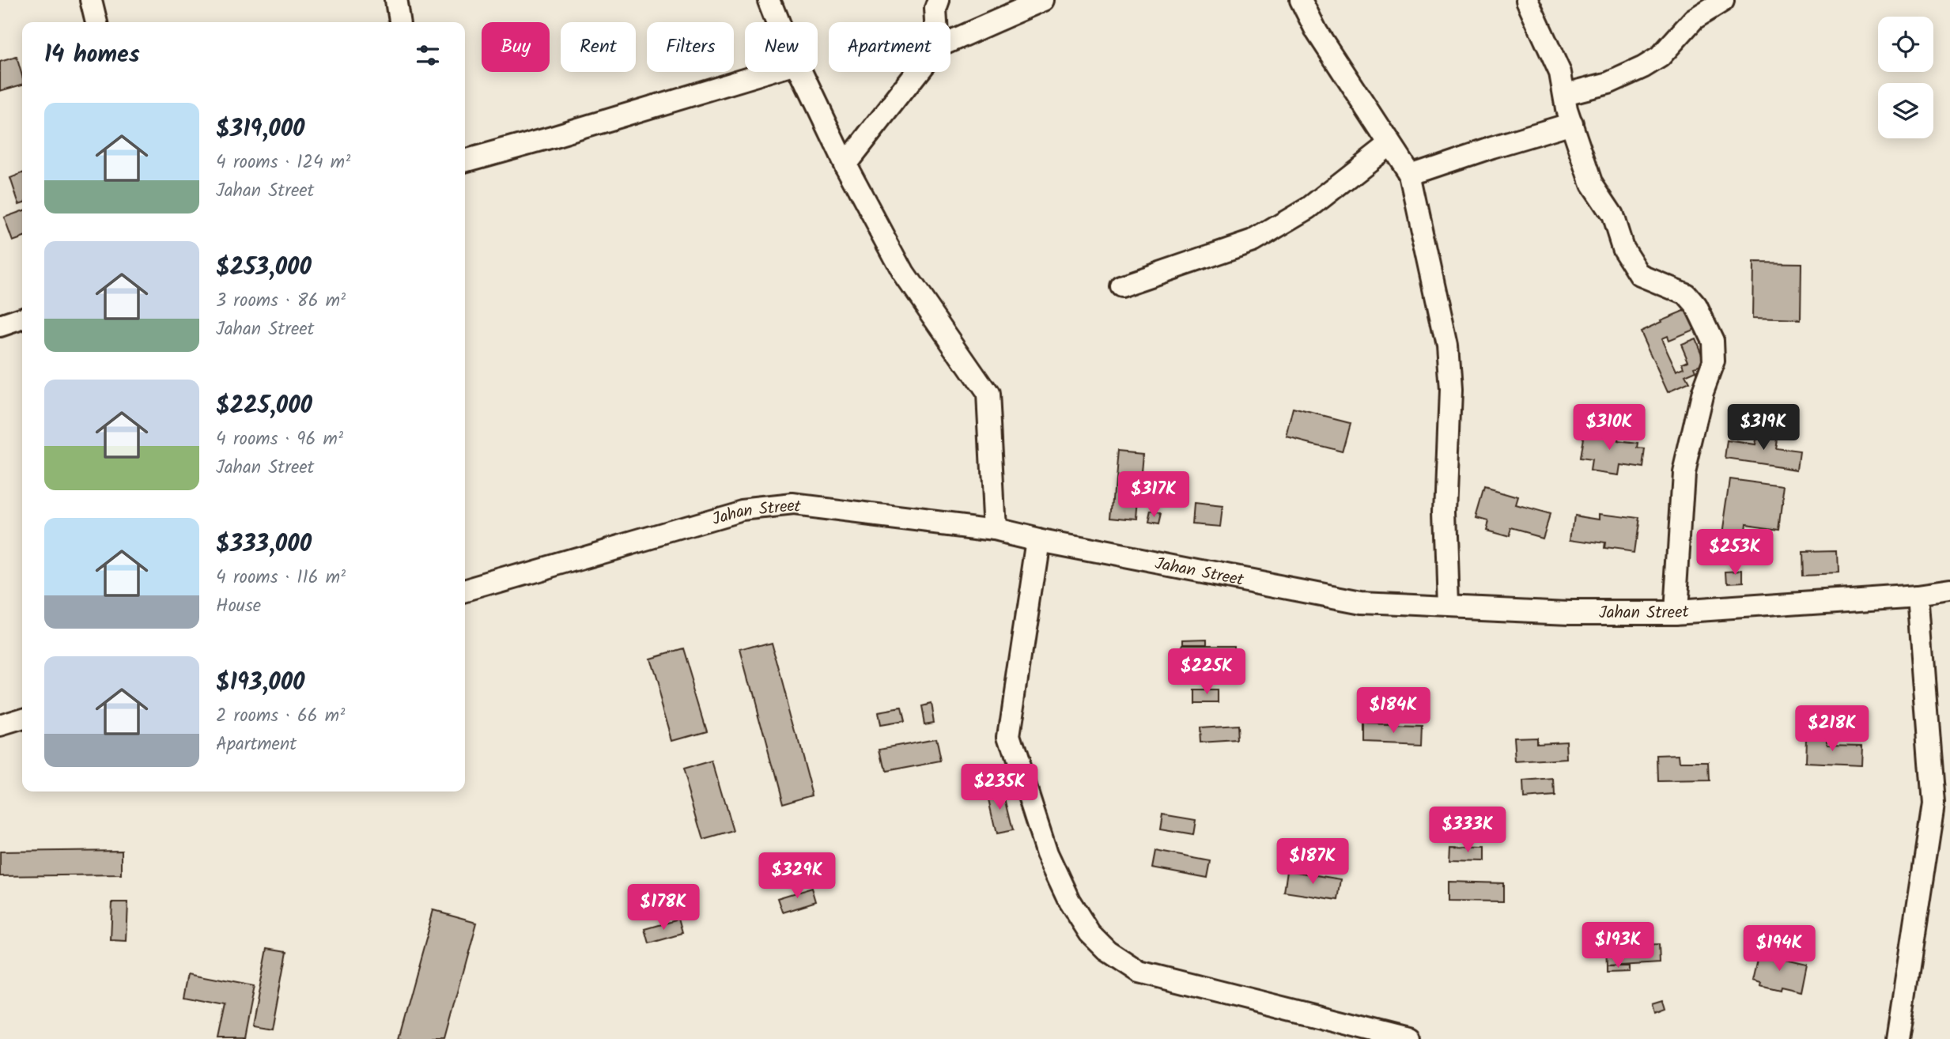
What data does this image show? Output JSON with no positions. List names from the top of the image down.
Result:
{
  "streets": {
    "street": ["Jahan Street"]
  },
  "page": {
    "chip": [
      "Buy",
      "Rent",
      "Filters",
      "New",
      "Apartment"
    ],
    "heading": "14 homes",
    "list": [
      {
        "name": "$319,000",
        "note": "4 rooms · 124 m² · Jahan Street"
      },
      {
        "name": "$253,000",
        "note": "3 rooms · 86 m² · Jahan Street"
      },
      {
        "name": "$225,000",
        "note": "4 rooms · 96 m² · Jahan Street"
      },
      {
        "name": "$333,000",
        "note": "4 rooms · 116 m² · House"
      },
      {
        "name": "$193,000",
        "note": "2 rooms · 66 m² · Apartment"
      }
    ],
    "price": [
      "$310K",
      "$319K",
      "$317K",
      "$253K",
      "$225K",
      "$184K",
      "$218K",
      "$235K",
      "$333K",
      "$187K",
      "$329K",
      "$178K",
      "$193K",
      "$194K"
    ]
  }
}
